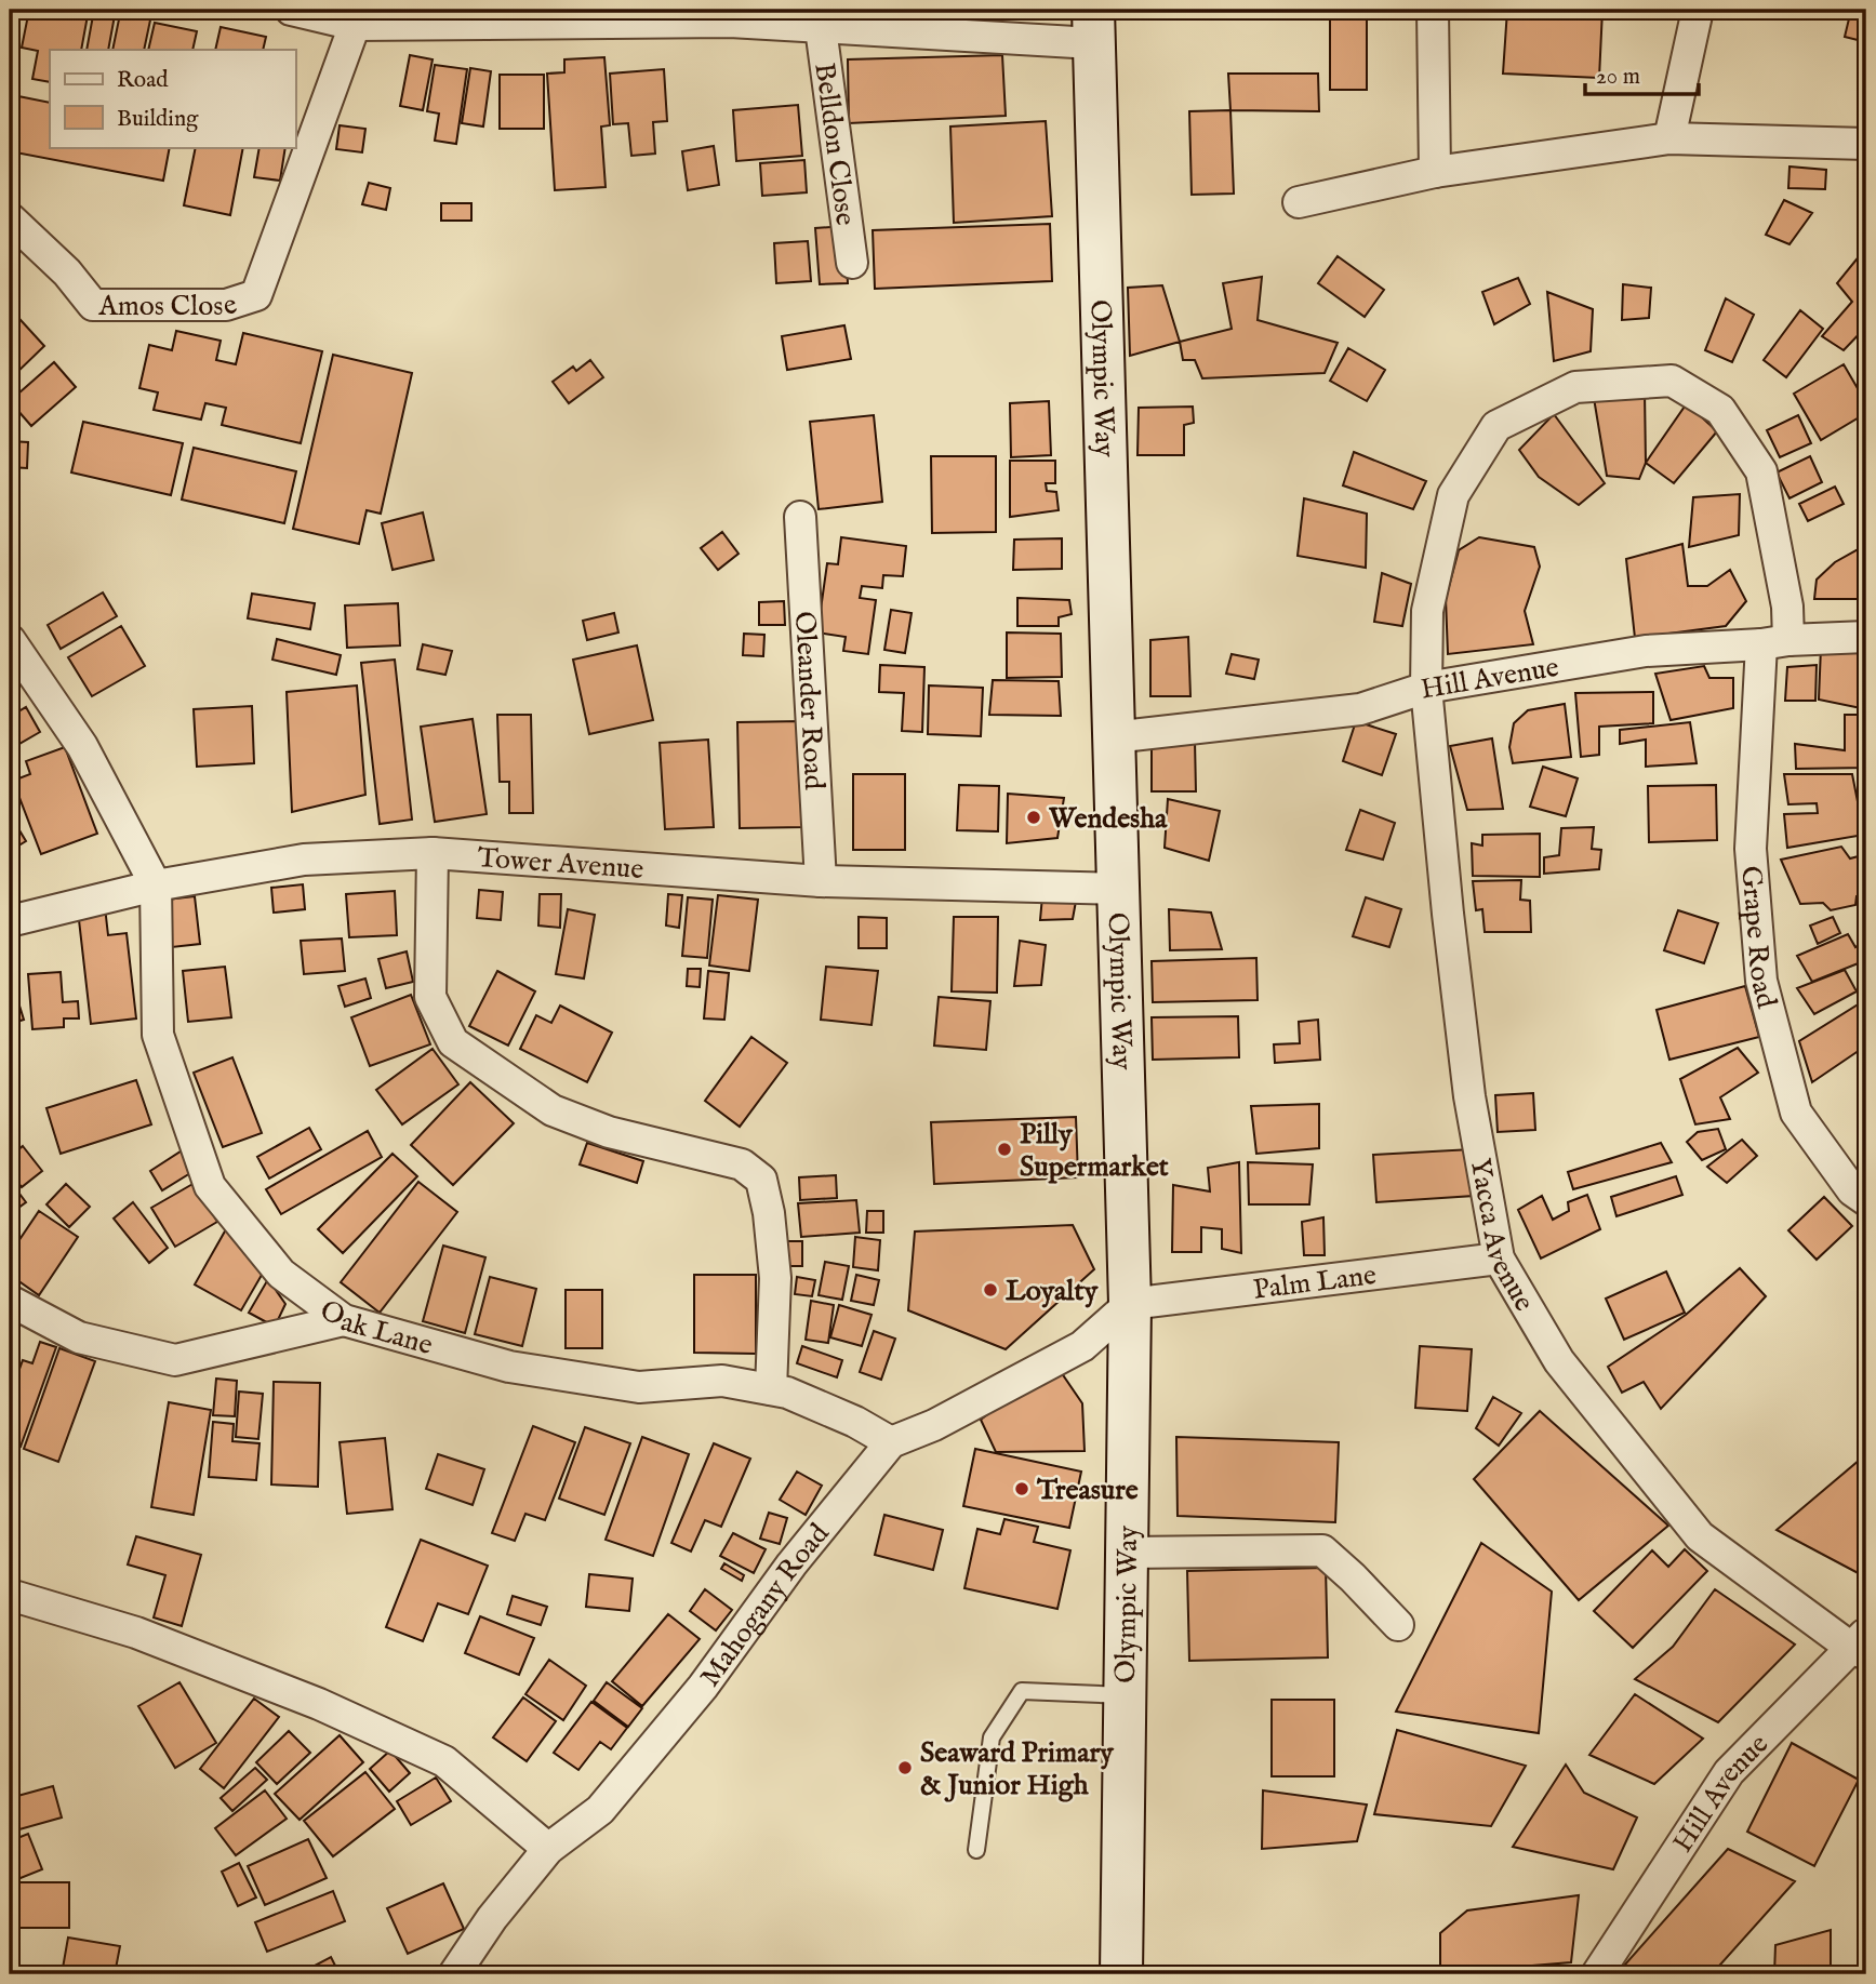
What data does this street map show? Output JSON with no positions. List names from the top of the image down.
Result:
{
  "streets": {
    "street": [
      "Belldon Close",
      "Amos Close",
      "Olympic Way",
      "Hill Avenue",
      "Oleander Road",
      "Tower Avenue",
      "Grape Road",
      "Yacca Avenue",
      "Palm Lane",
      "Oak Lane",
      "Mahogany Road"
    ]
  },
  "crossings": [
    ["Olympic Way", "Hill Avenue"],
    ["Olympic Way", "Tower Avenue"],
    ["Olympic Way", "Palm Lane"],
    ["Olympic Way", "Mahogany Road"],
    ["Hill Avenue", "Grape Road"],
    ["Hill Avenue", "Yacca Avenue"],
    ["Oleander Road", "Tower Avenue"],
    ["Tower Avenue", "Oak Lane"],
    ["Grape Road", "Yacca Avenue"],
    ["Yacca Avenue", "Palm Lane"],
    ["Palm Lane", "Mahogany Road"],
    ["Oak Lane", "Mahogany Road"]
  ],
  "places": [
    "Wendesha",
    "Pilly Supermarket",
    "Loyalty",
    "Treasure",
    "Seaward Primary & Junior High"
  ],
  "legend": ["Road", "Building"],
  "scale_bar": "20 m"
}
